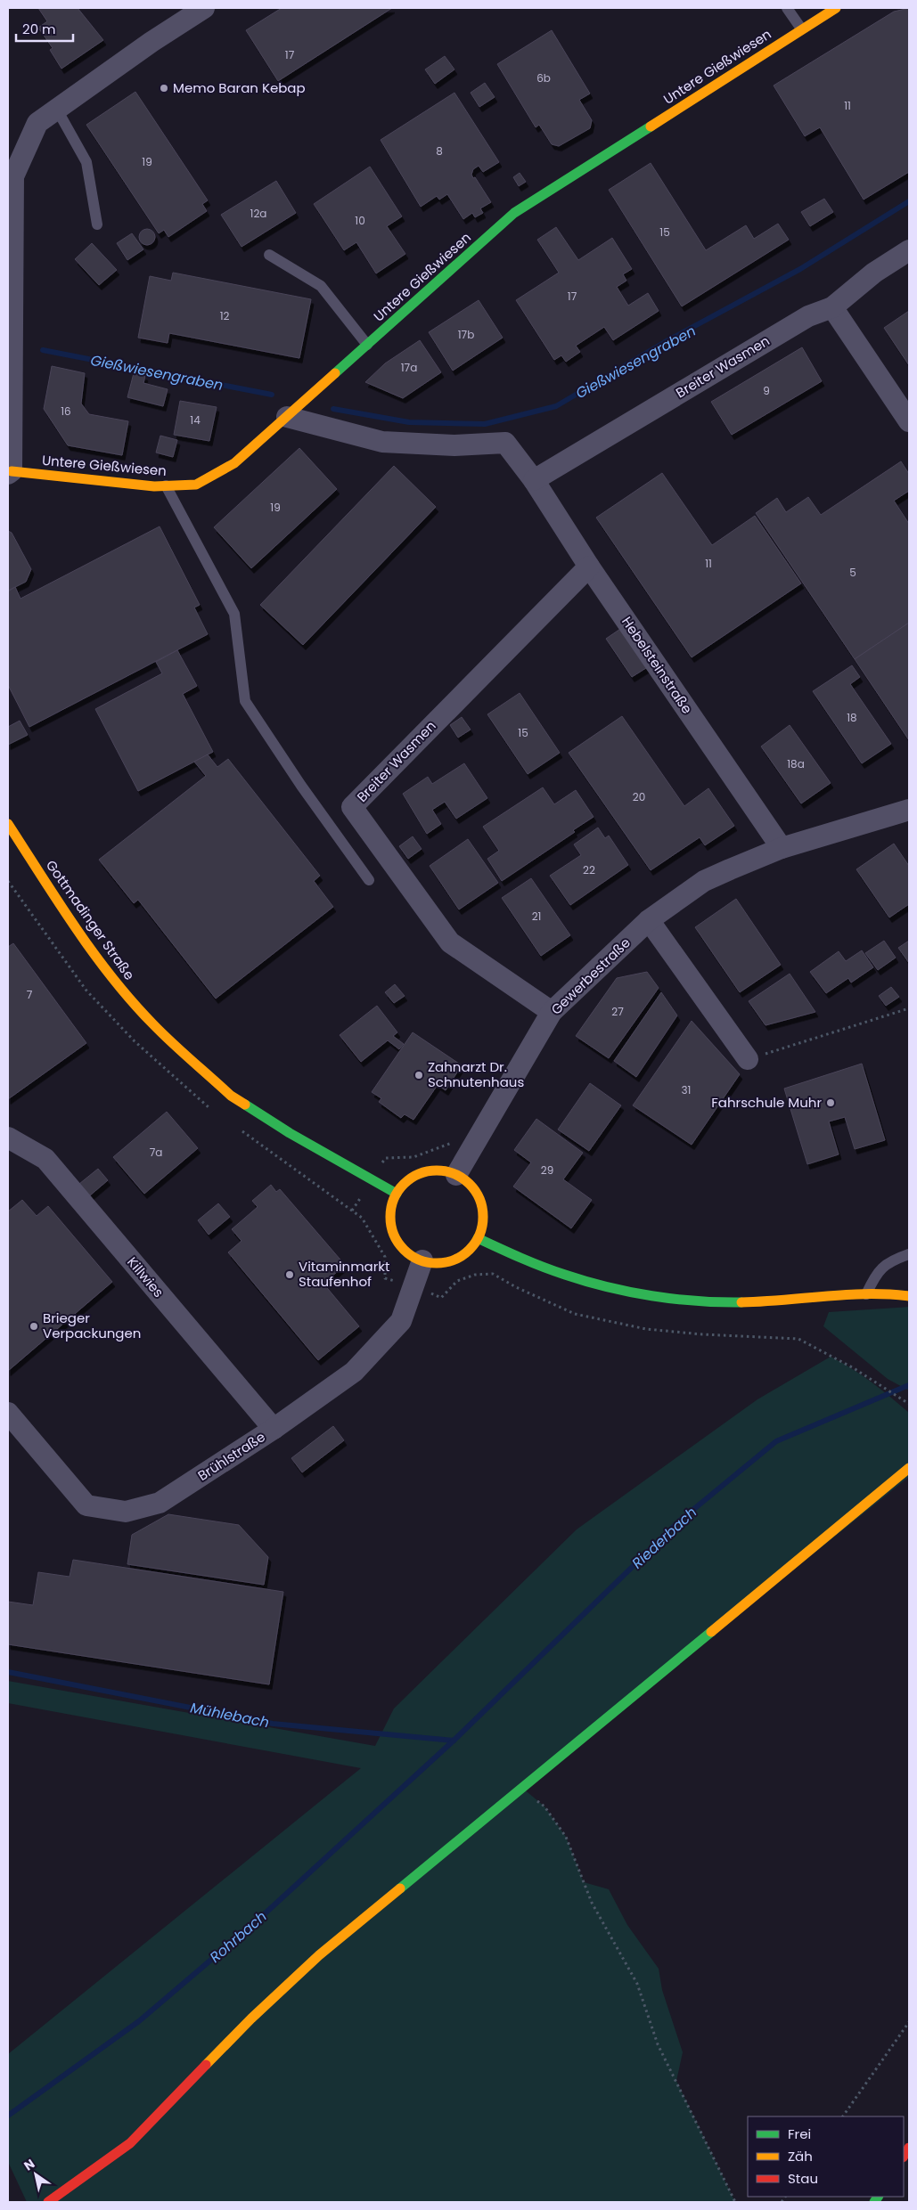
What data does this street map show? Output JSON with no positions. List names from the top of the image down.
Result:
{
  "streets": {
    "main road": ["Untere Gießwiesen", "Gottmadinger Straße"],
    "street": [
      "Breiter Wasmen",
      "Hebelsteinstraße",
      "Gewerbestraße",
      "Killwies",
      "Brühlstraße"
    ]
  },
  "crossings": [
    ["Untere Gießwiesen", "Hebelsteinstraße"],
    ["Breiter Wasmen", "Hebelsteinstraße"],
    ["Breiter Wasmen", "Gewerbestraße"],
    ["Hebelsteinstraße", "Gewerbestraße"],
    ["Gottmadinger Straße", "Gewerbestraße"],
    ["Gottmadinger Straße", "Brühlstraße"],
    ["Gewerbestraße", "Brühlstraße"],
    ["Killwies", "Brühlstraße"]
  ],
  "water": [
    "Gießwiesengraben",
    "Riederbach",
    "Mühlebach",
    "Rohrbach"
  ],
  "places": [
    "Memo Baran Kebap",
    "Zahnarzt Dr. Schnutenhaus",
    "Fahrschule Muhr",
    "Vitaminmarkt Staufenhof",
    "Brieger Verpackungen"
  ],
  "house_numbers": [
    "17",
    "6b",
    "11",
    "8",
    "19",
    "12a",
    "10",
    "15",
    "17",
    "12",
    "17b",
    "17a",
    "9",
    "16",
    "14",
    "19",
    "11",
    "5",
    "18",
    "15",
    "18a",
    "20",
    "22",
    "21",
    "7",
    "27",
    "31",
    "7a",
    "29"
  ],
  "legend": ["Frei", "Zäh", "Stau"],
  "scale_bar": "20 m",
  "north": "top left"
}
